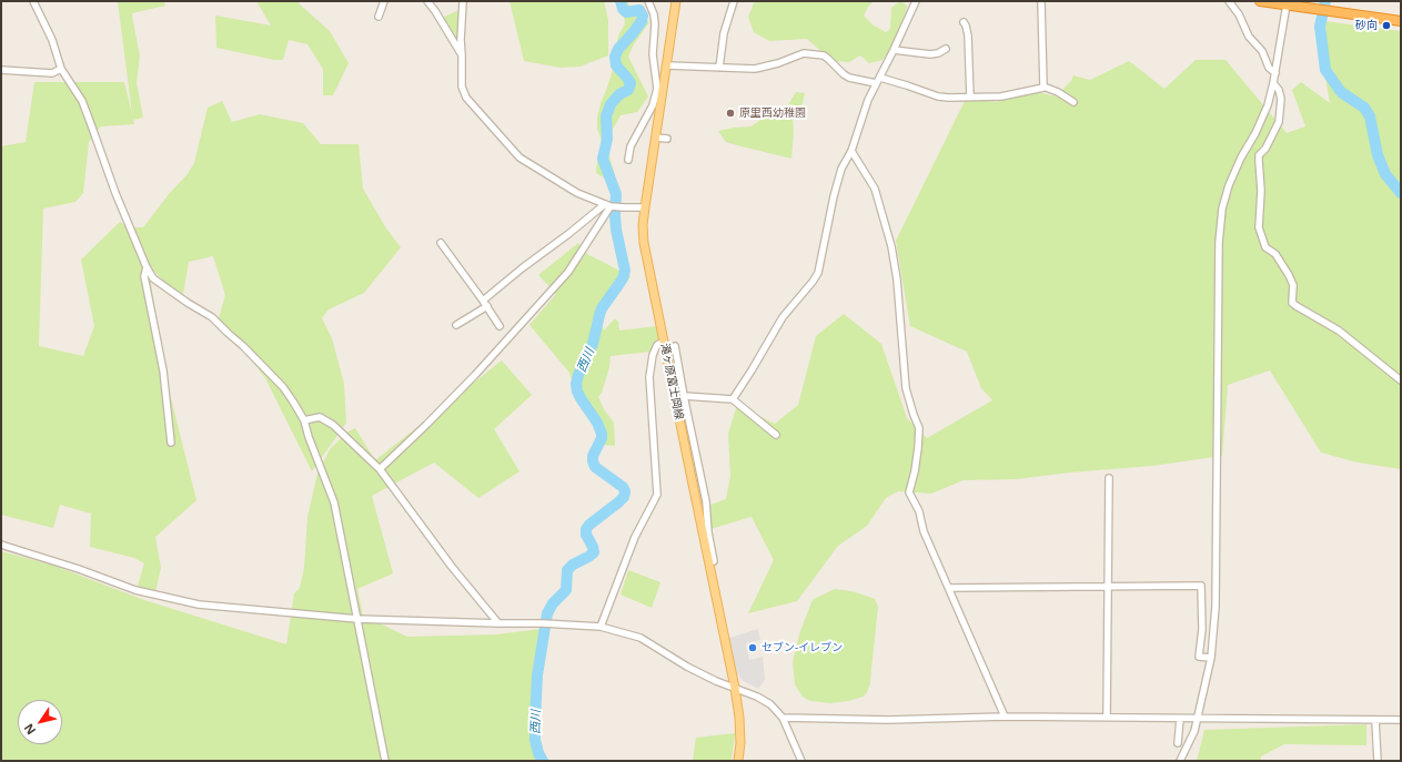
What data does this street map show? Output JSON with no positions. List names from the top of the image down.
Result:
{
  "streets": {
    "main road": ["滝ヶ原富士岡線"]
  },
  "water": ["西川"],
  "places": ["砂向", "原里西幼稚園", "セブン-イレブン"],
  "north": "bottom left"
}
